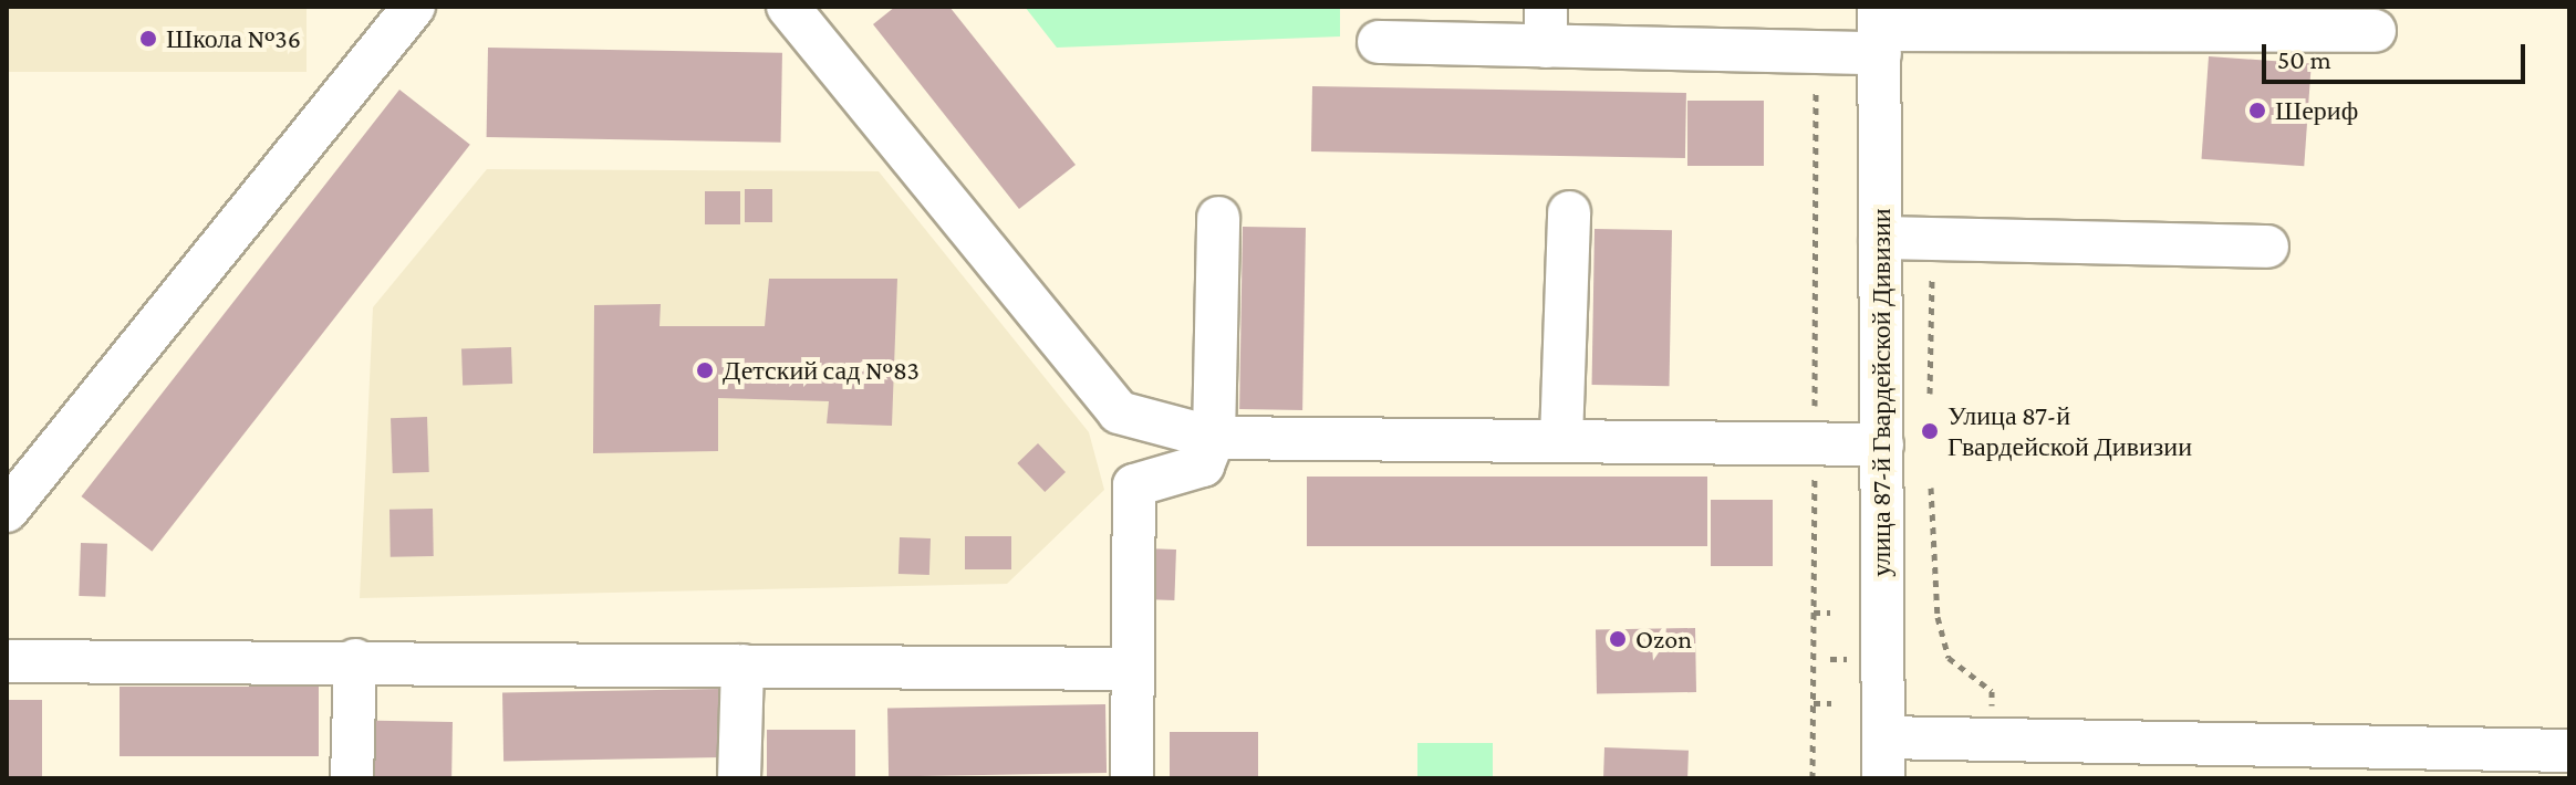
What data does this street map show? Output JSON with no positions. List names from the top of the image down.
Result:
{
  "streets": {
    "street": ["улица 87-й Гвардейской Дивизии"]
  },
  "places": [
    "Школа №36",
    "Шериф",
    "Детский сад №83",
    "Улица 87-й Гвардейской Дивизии",
    "Ozon"
  ],
  "scale_bar": "50 m"
}
